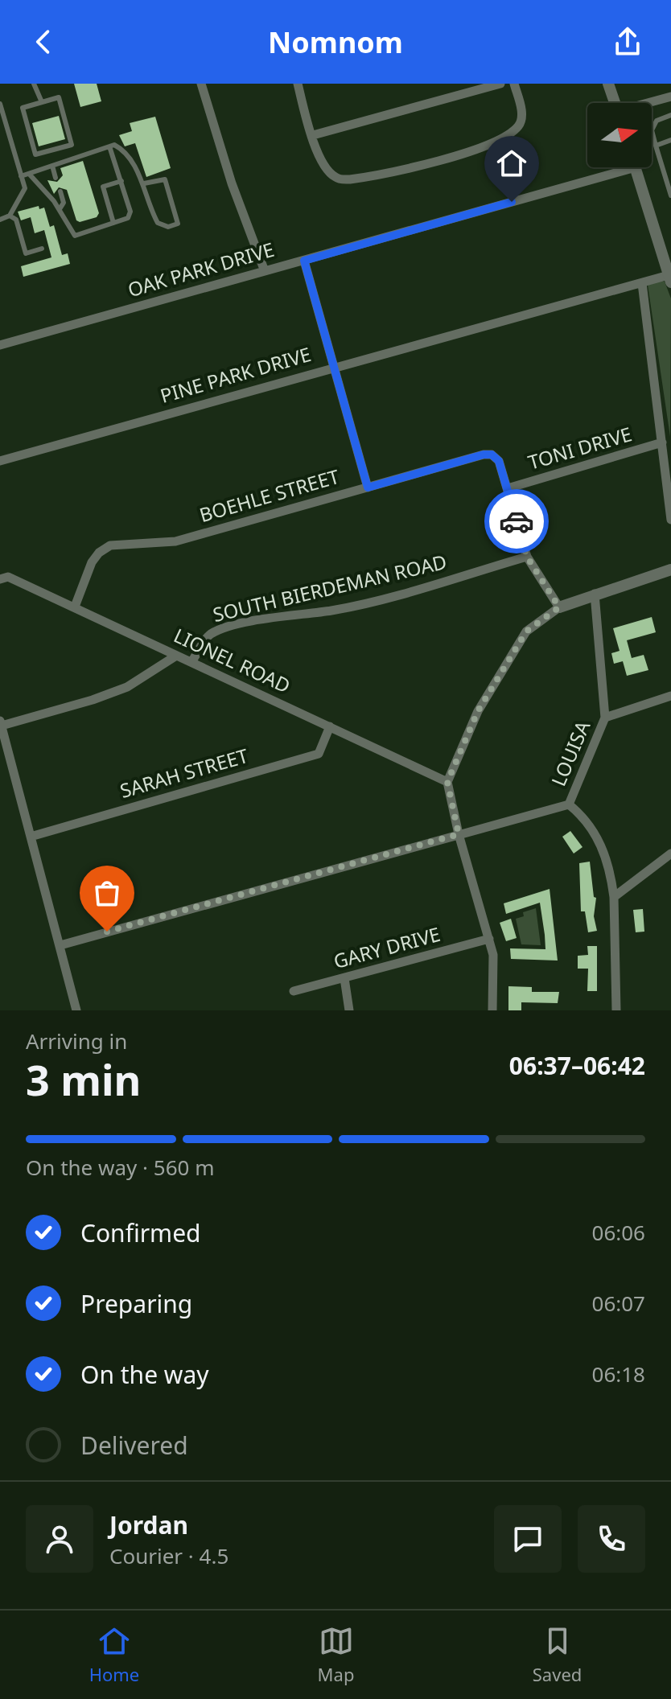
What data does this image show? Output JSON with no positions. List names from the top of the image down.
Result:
{
  "streets": {
    "street": [
      "OAK PARK DRIVE",
      "PINE PARK DRIVE",
      "TONI DRIVE",
      "BOEHLE STREET",
      "SOUTH BIERDEMAN ROAD",
      "LIONEL ROAD",
      "LOUISA",
      "SARAH STREET",
      "GARY DRIVE"
    ]
  },
  "crossings": [
    ["TONI DRIVE", "BOEHLE STREET"],
    ["BOEHLE STREET", "SOUTH BIERDEMAN ROAD"],
    ["BOEHLE STREET", "LIONEL ROAD"],
    ["SOUTH BIERDEMAN ROAD", "LIONEL ROAD"],
    ["LIONEL ROAD", "SARAH STREET"]
  ],
  "north": "right",
  "page": {
    "header": "Nomnom",
    "heading": ["3 min", "Arriving in", "06:37–06:42"],
    "panel": ["Jordan", "Courier · 4.5"],
    "bar": "On the way · 560 m",
    "list": [
      ["Confirmed", "06:06"],
      ["Preparing", "06:07"],
      ["On the way", "06:18"],
      "Delivered"
    ],
    "tabs": ["Home", "Map", "Saved"]
  }
}
